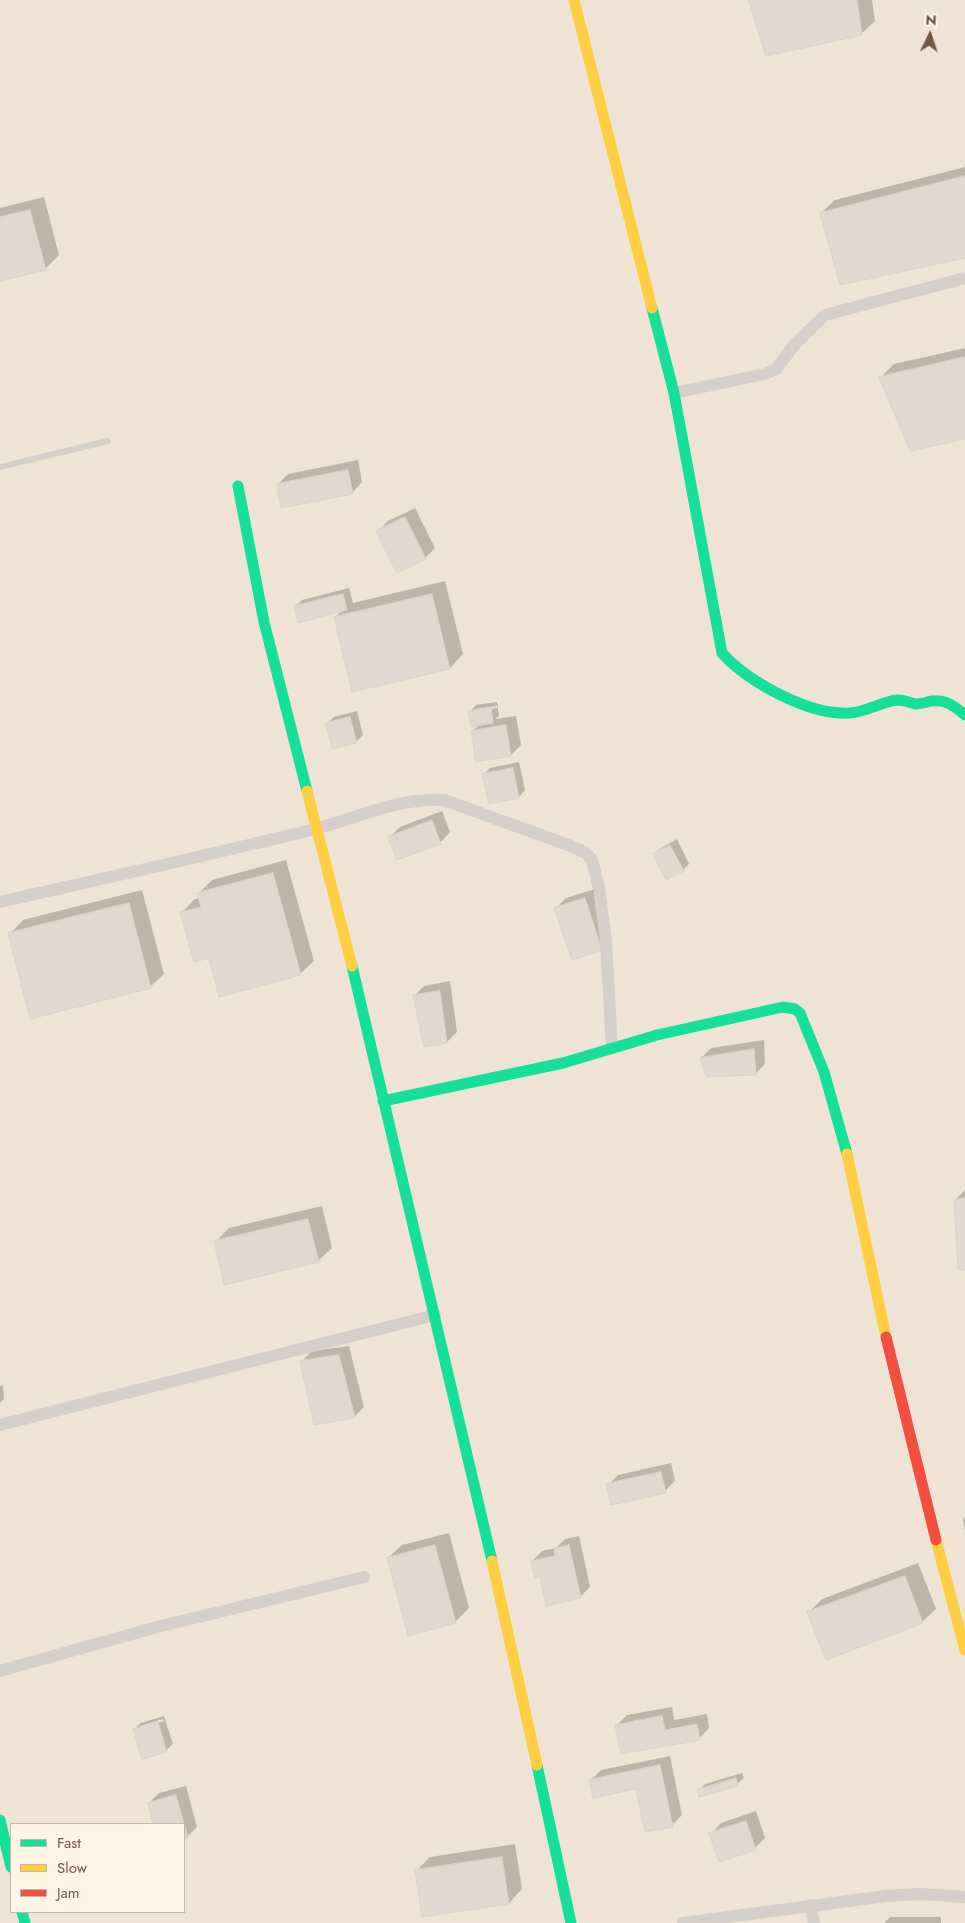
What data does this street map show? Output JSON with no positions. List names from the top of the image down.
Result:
{
  "legend": ["Fast", "Slow", "Jam"],
  "north": "top"
}
